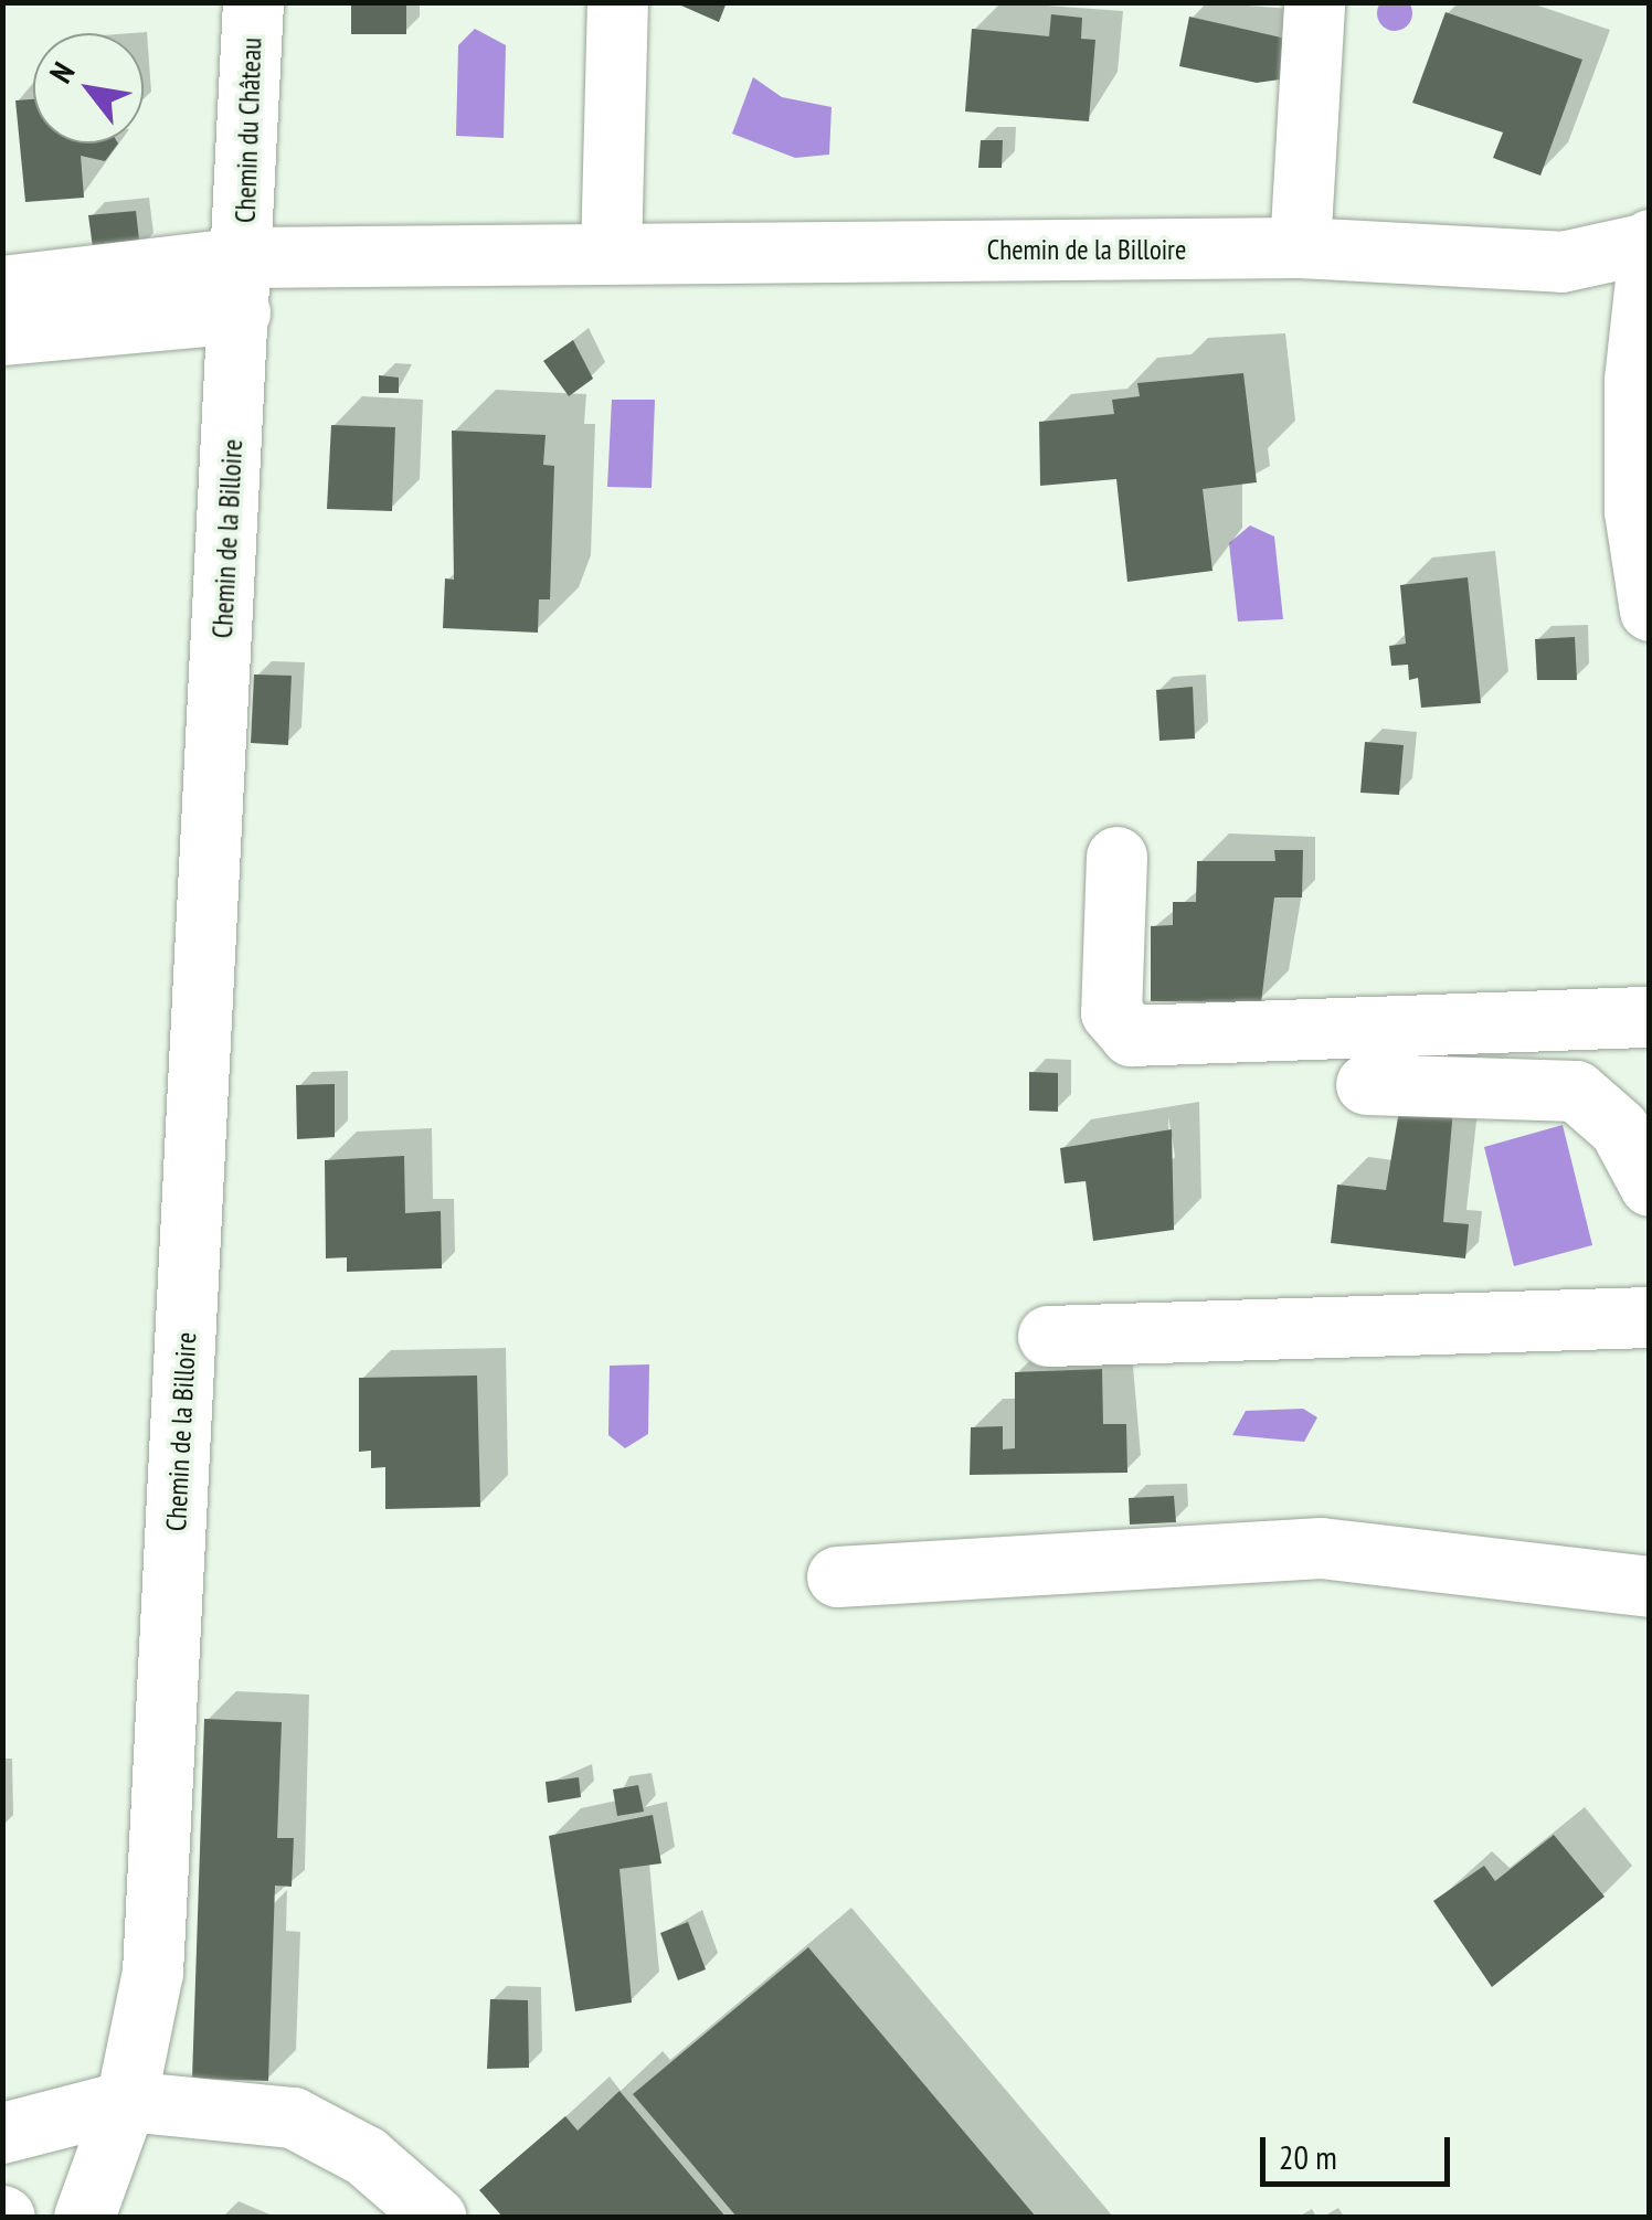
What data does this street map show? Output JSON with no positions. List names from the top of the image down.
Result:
{
  "streets": {
    "street": ["Chemin du Château", "Chemin de la Billoire"]
  },
  "crossings": [
    ["Chemin du Château", "Chemin de la Billoire"]
  ],
  "scale_bar": "20 m",
  "north": "top left"
}
